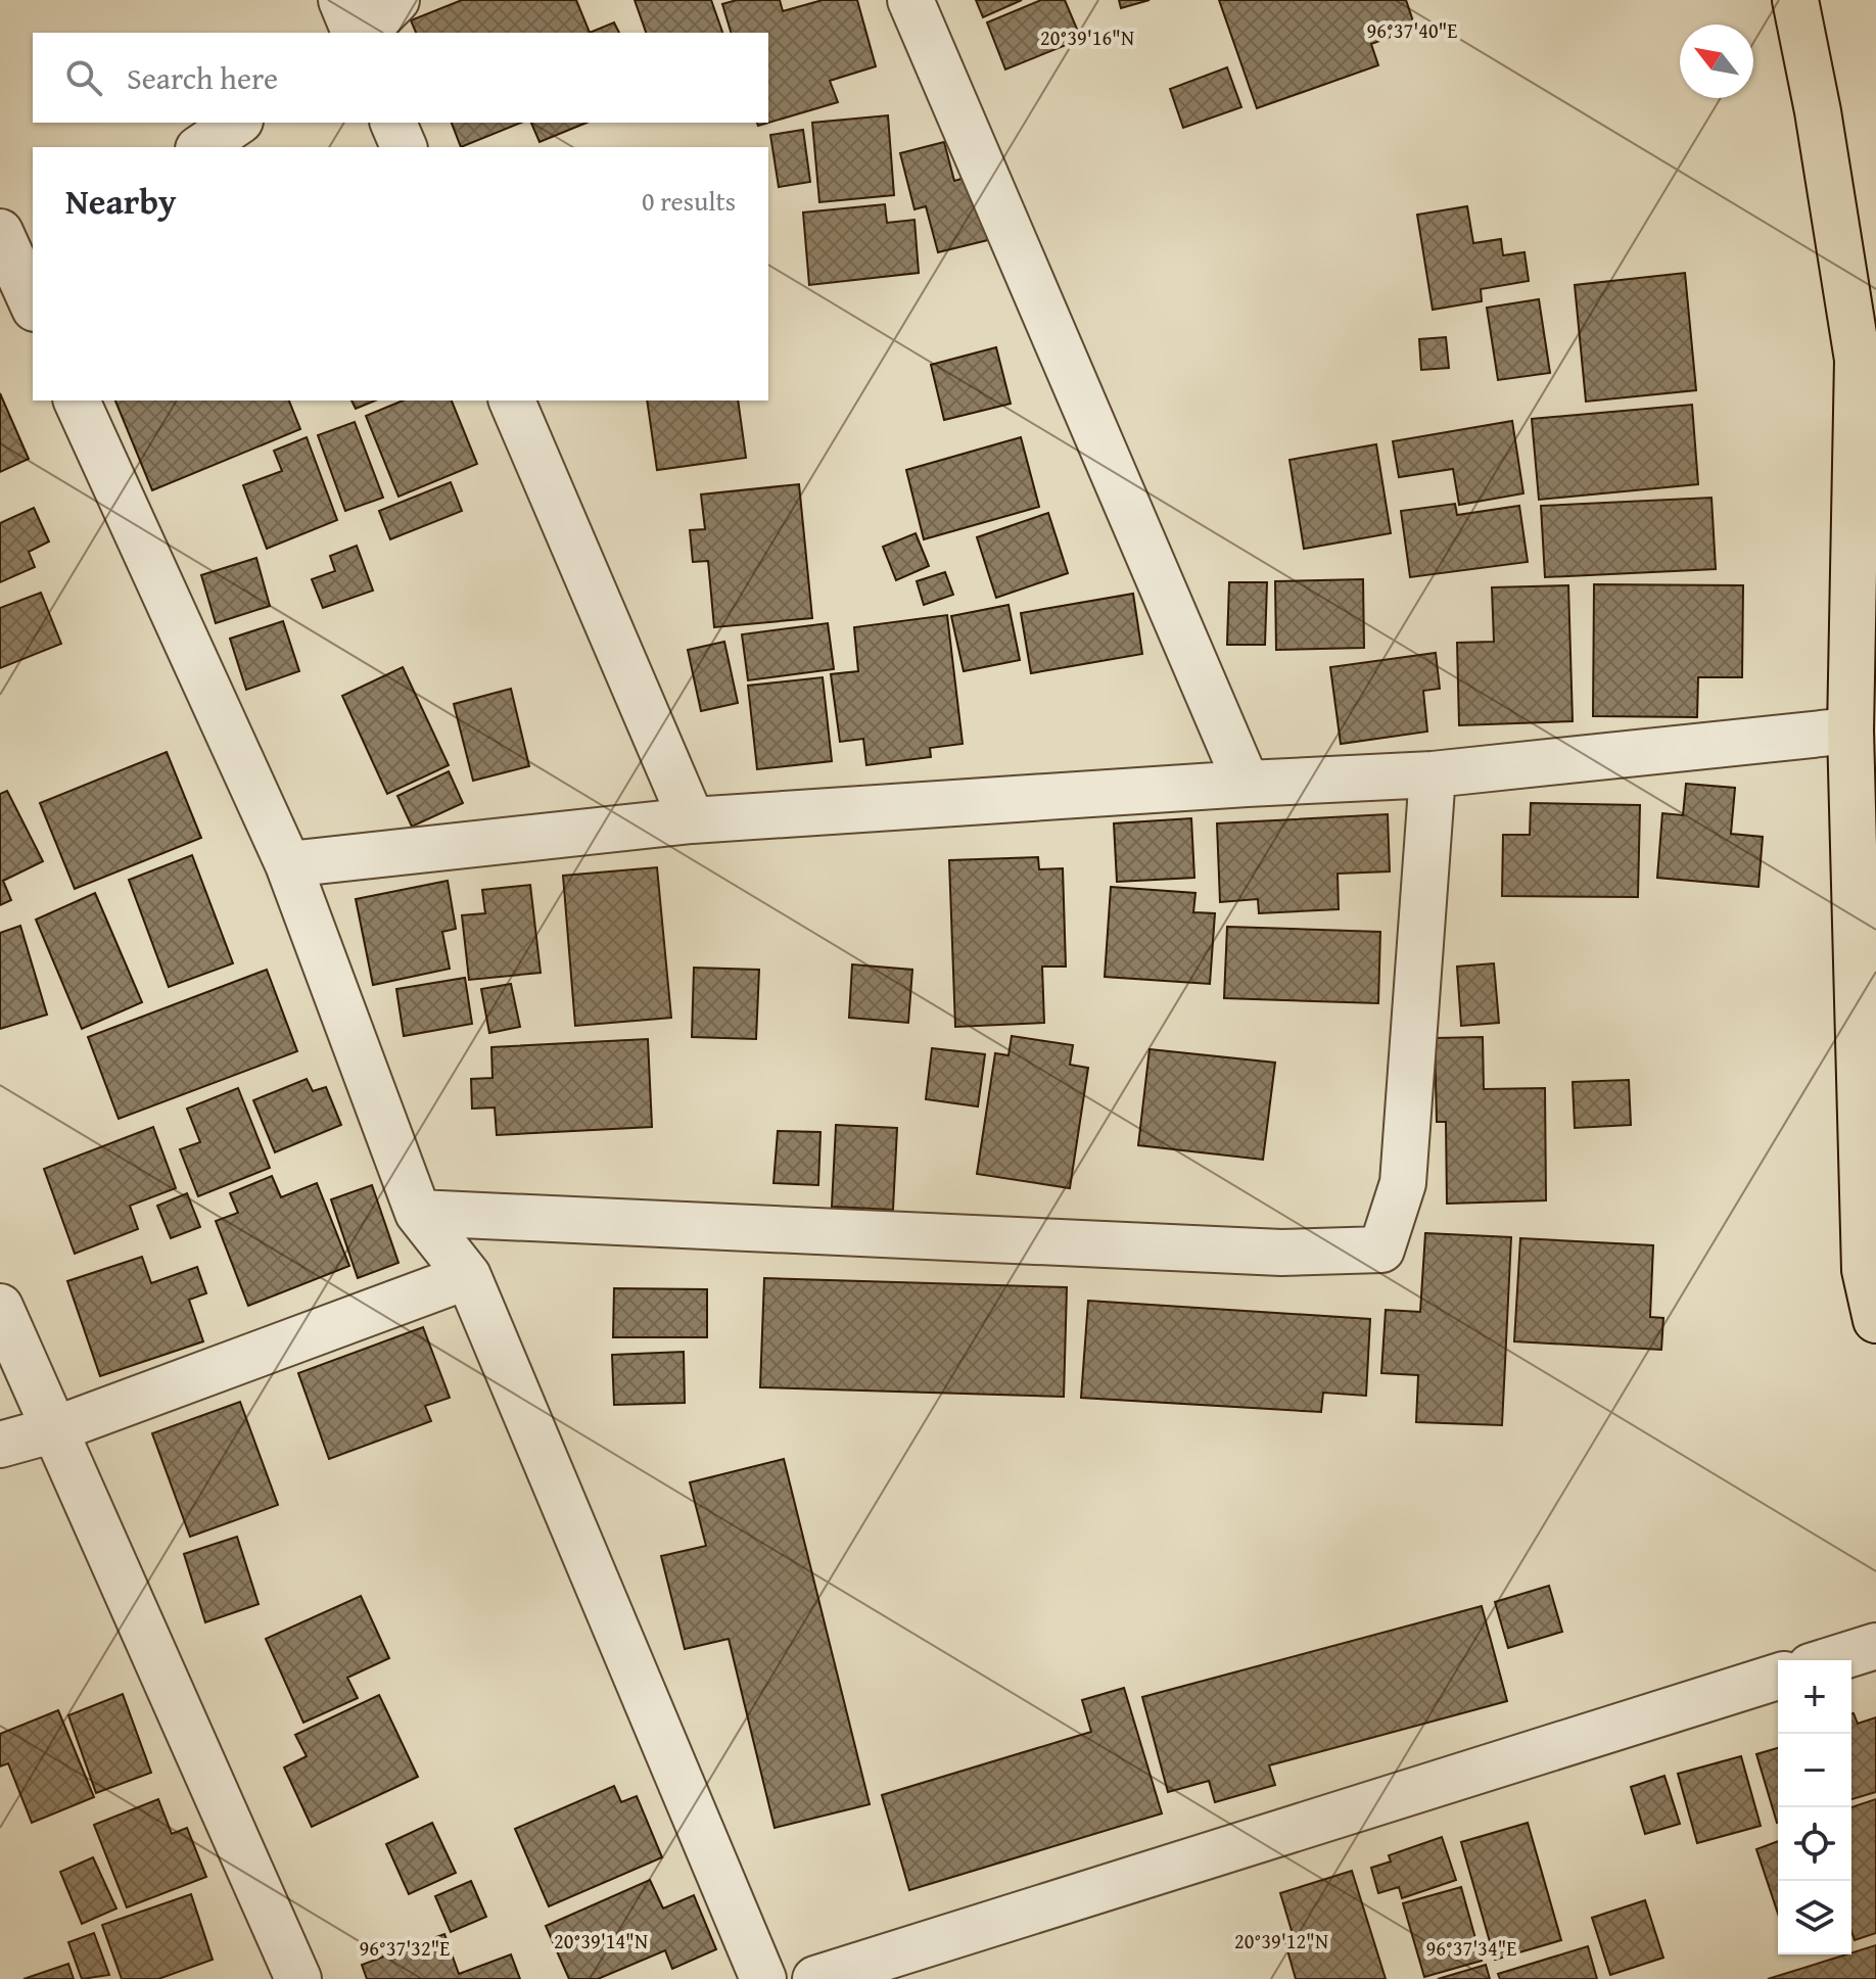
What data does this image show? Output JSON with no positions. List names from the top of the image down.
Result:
{
  "north": "top left",
  "page": {
    "search": "Search here",
    "heading": ["Nearby", "0 results"],
    "map_buttons": ["+", "−"]
  },
  "coordinates": [
    "96°37'40\"E",
    "20°39'16\"N",
    "20°39'14\"N",
    "20°39'12\"N",
    "96°37'32\"E",
    "96°37'34\"E"
  ]
}
